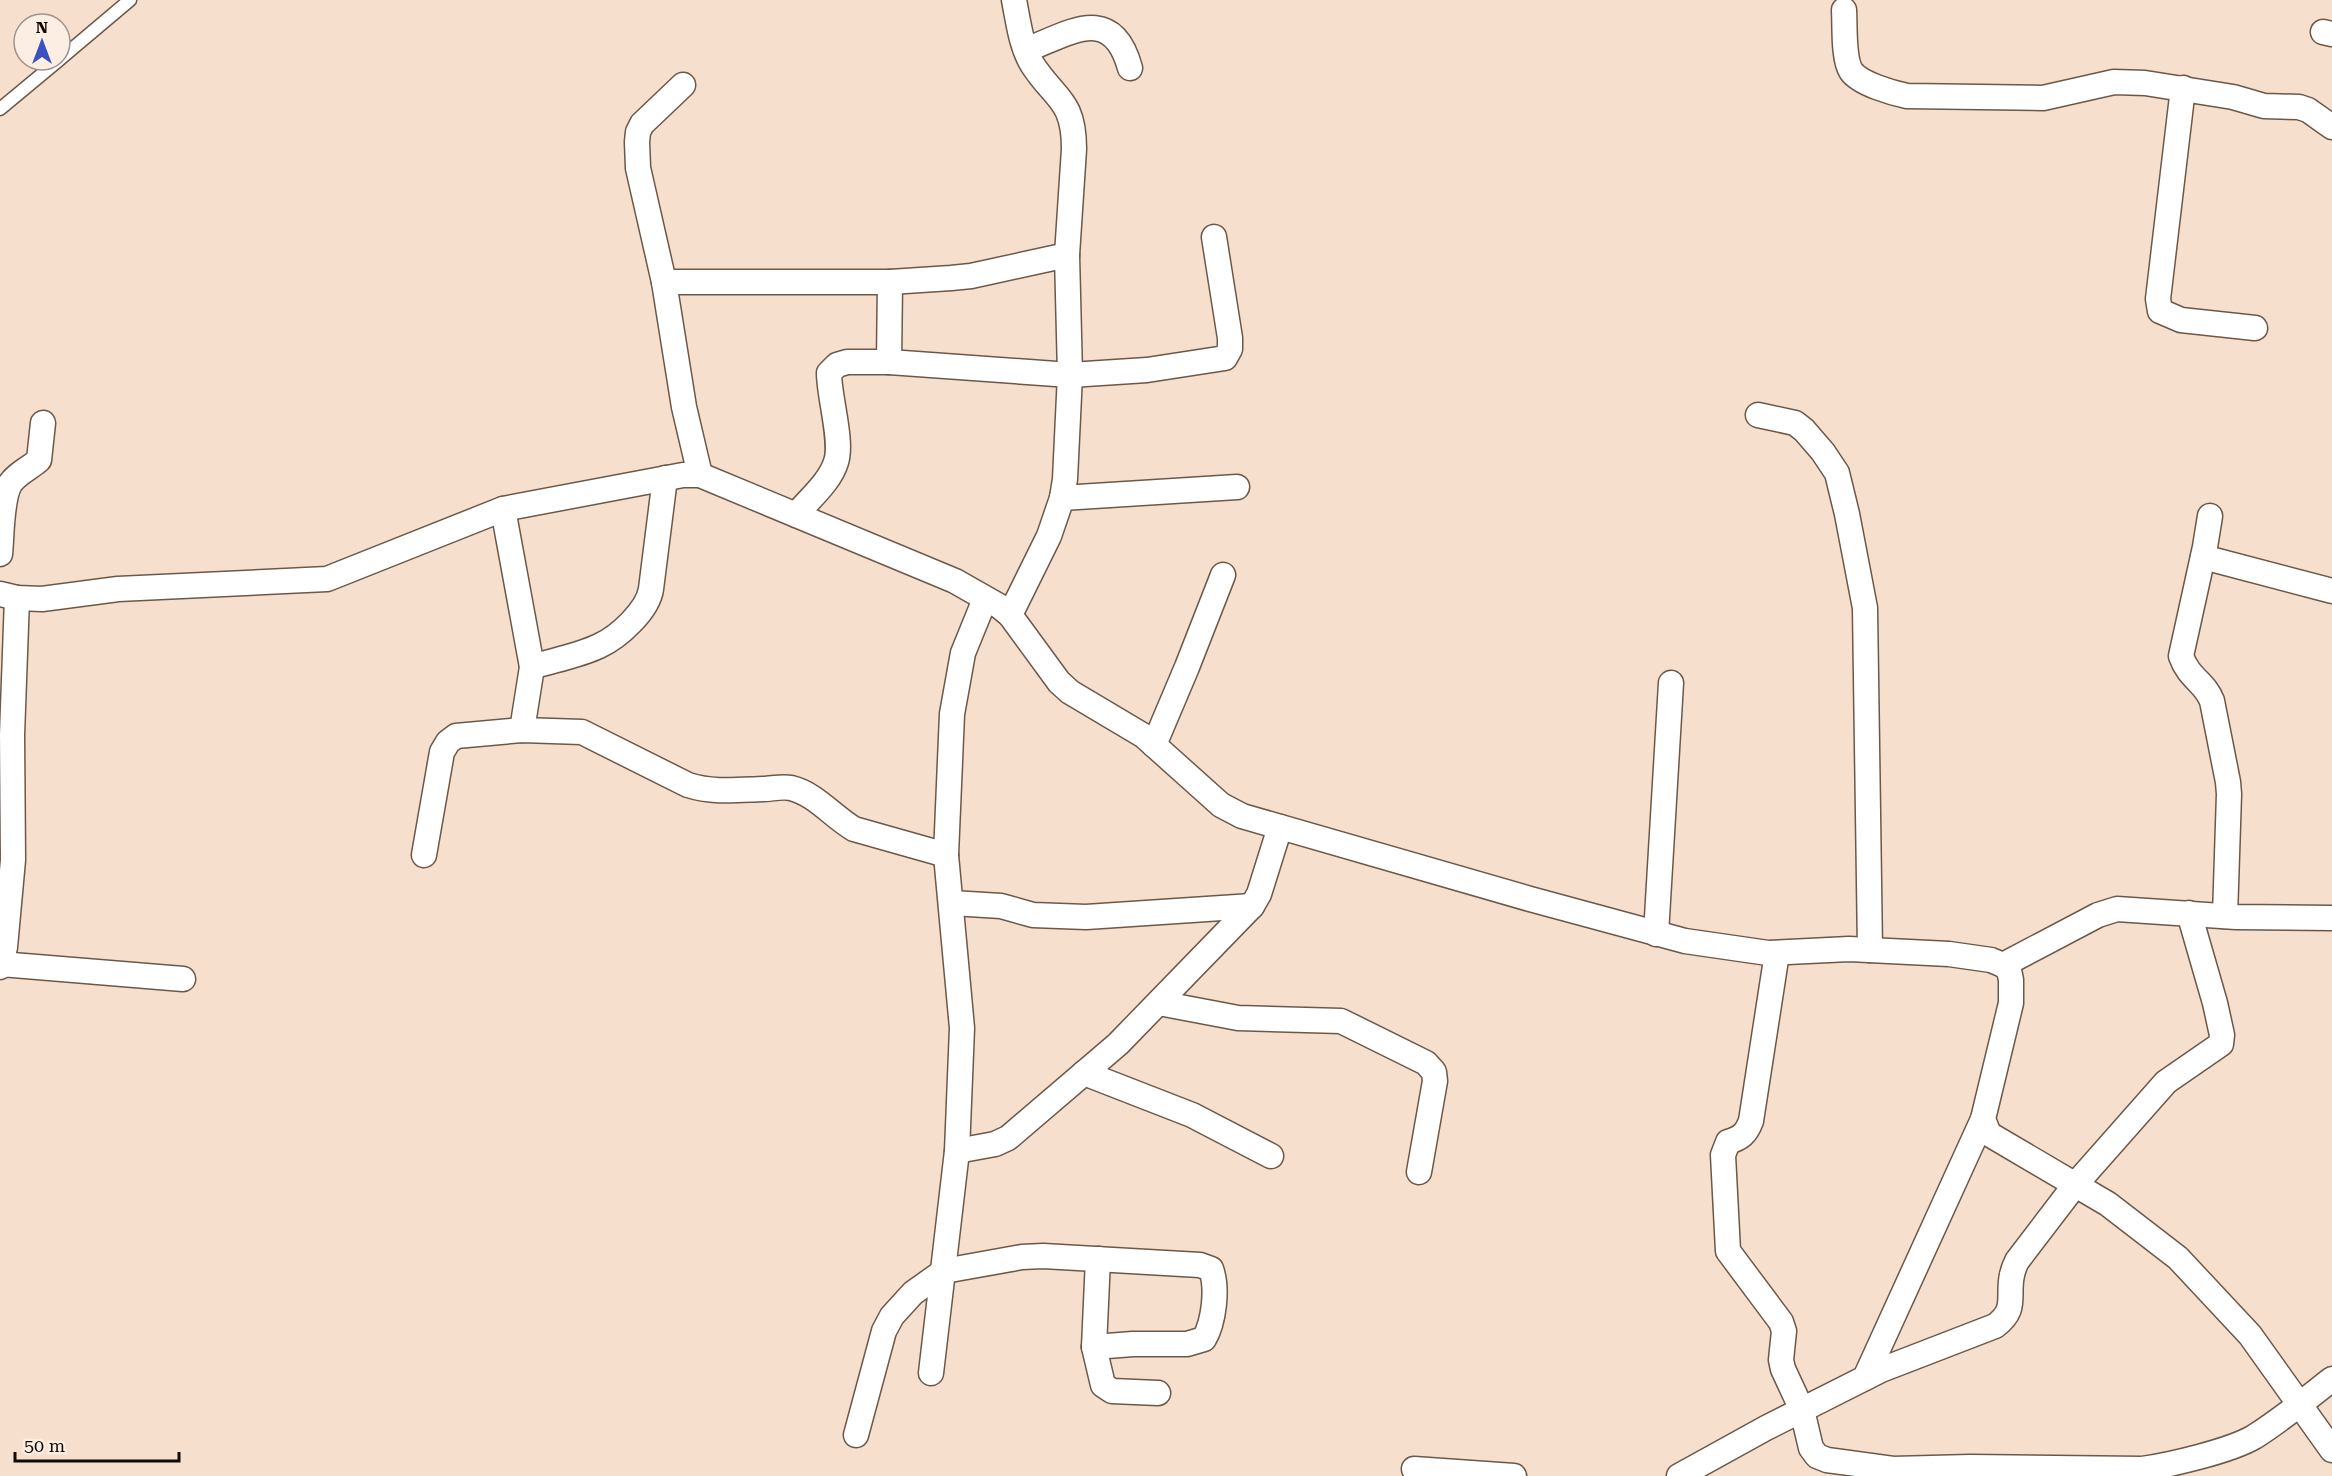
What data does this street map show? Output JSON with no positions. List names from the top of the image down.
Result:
{
  "scale_bar": "50 m",
  "north": "top"
}
